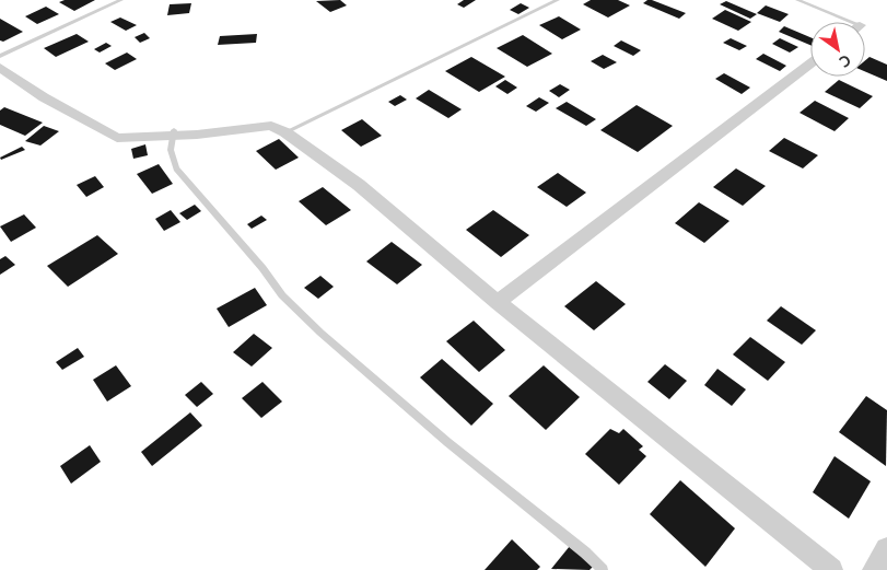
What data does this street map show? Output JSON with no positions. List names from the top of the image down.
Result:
{
  "north": "bottom right"
}
